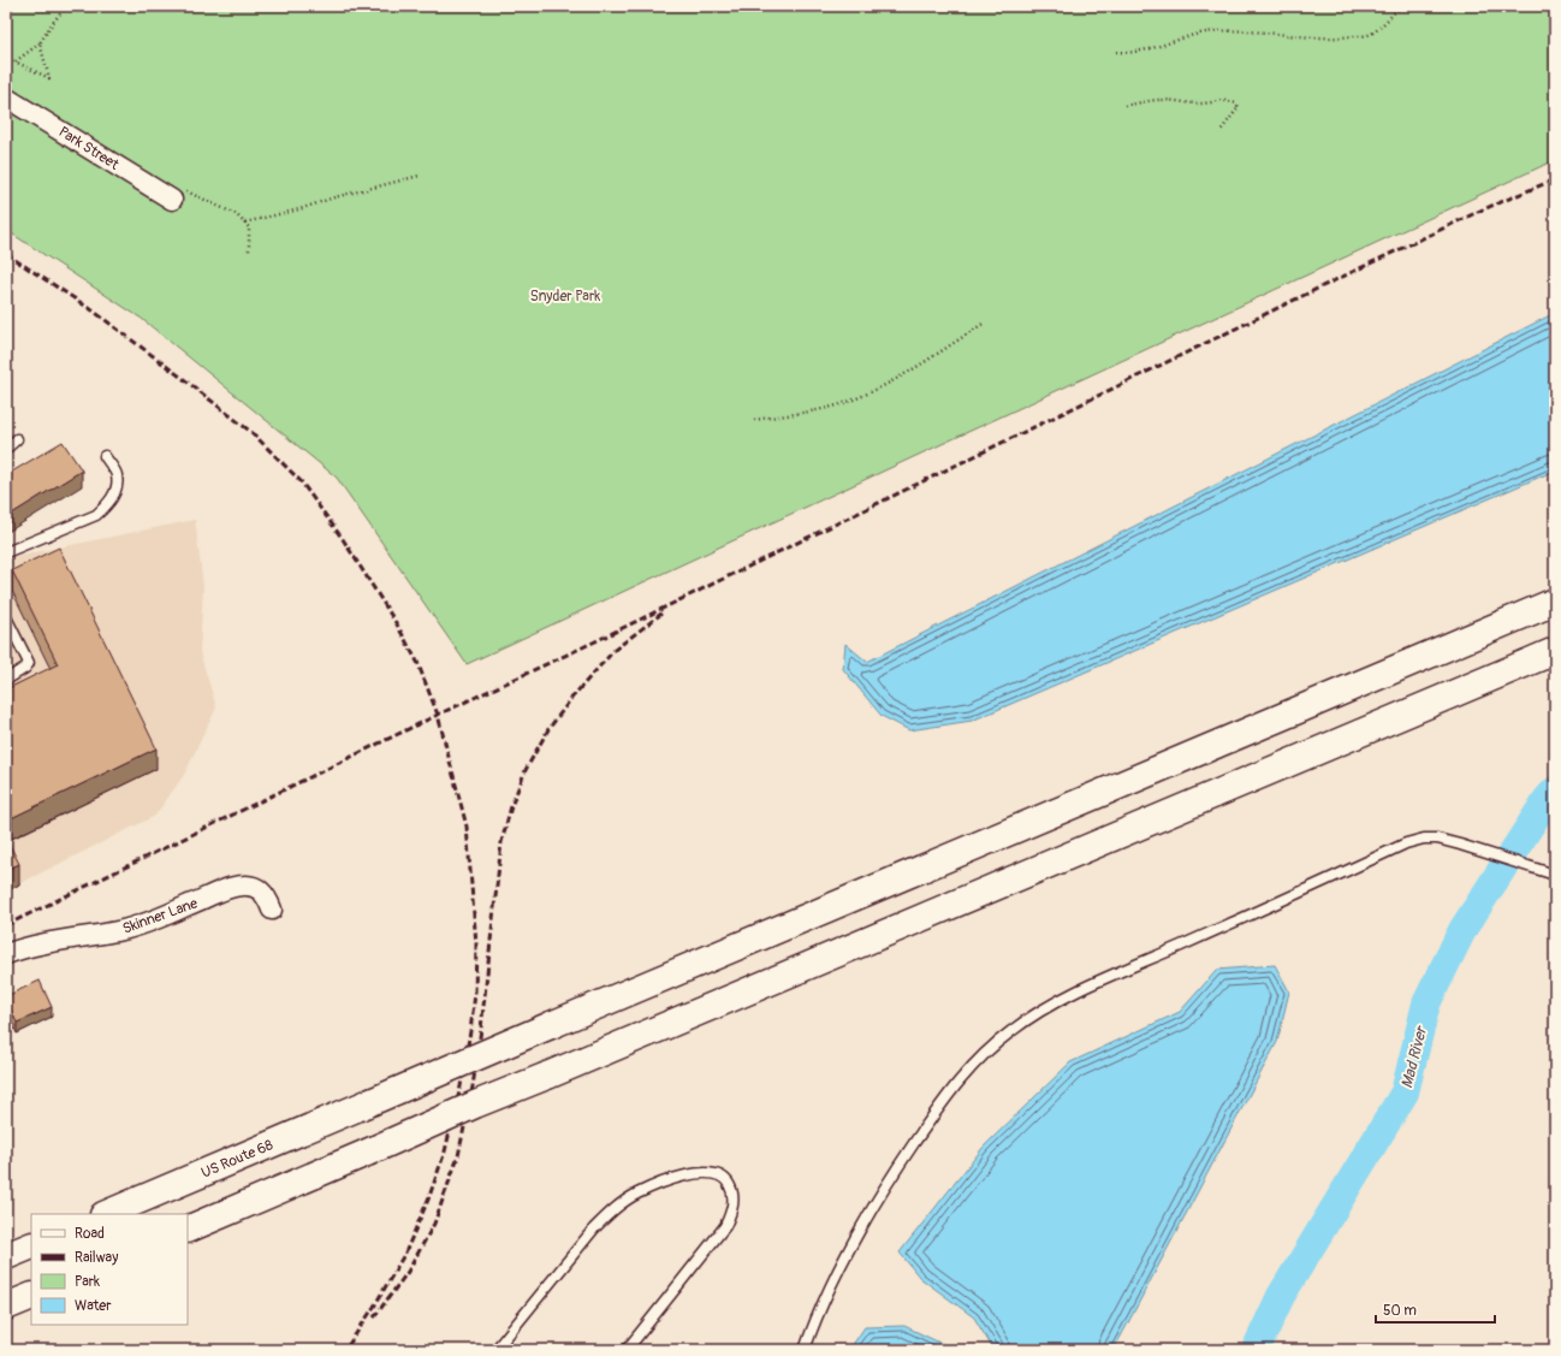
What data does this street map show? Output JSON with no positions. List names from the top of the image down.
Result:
{
  "streets": {
    "highway": ["US Route 68"],
    "street": ["Park Street", "Skinner Lane"]
  },
  "water": ["Mad River"],
  "parks": ["Snyder Park"],
  "legend": [
    "Road",
    "Railway",
    "Park",
    "Water"
  ],
  "scale_bar": "50 m"
}
